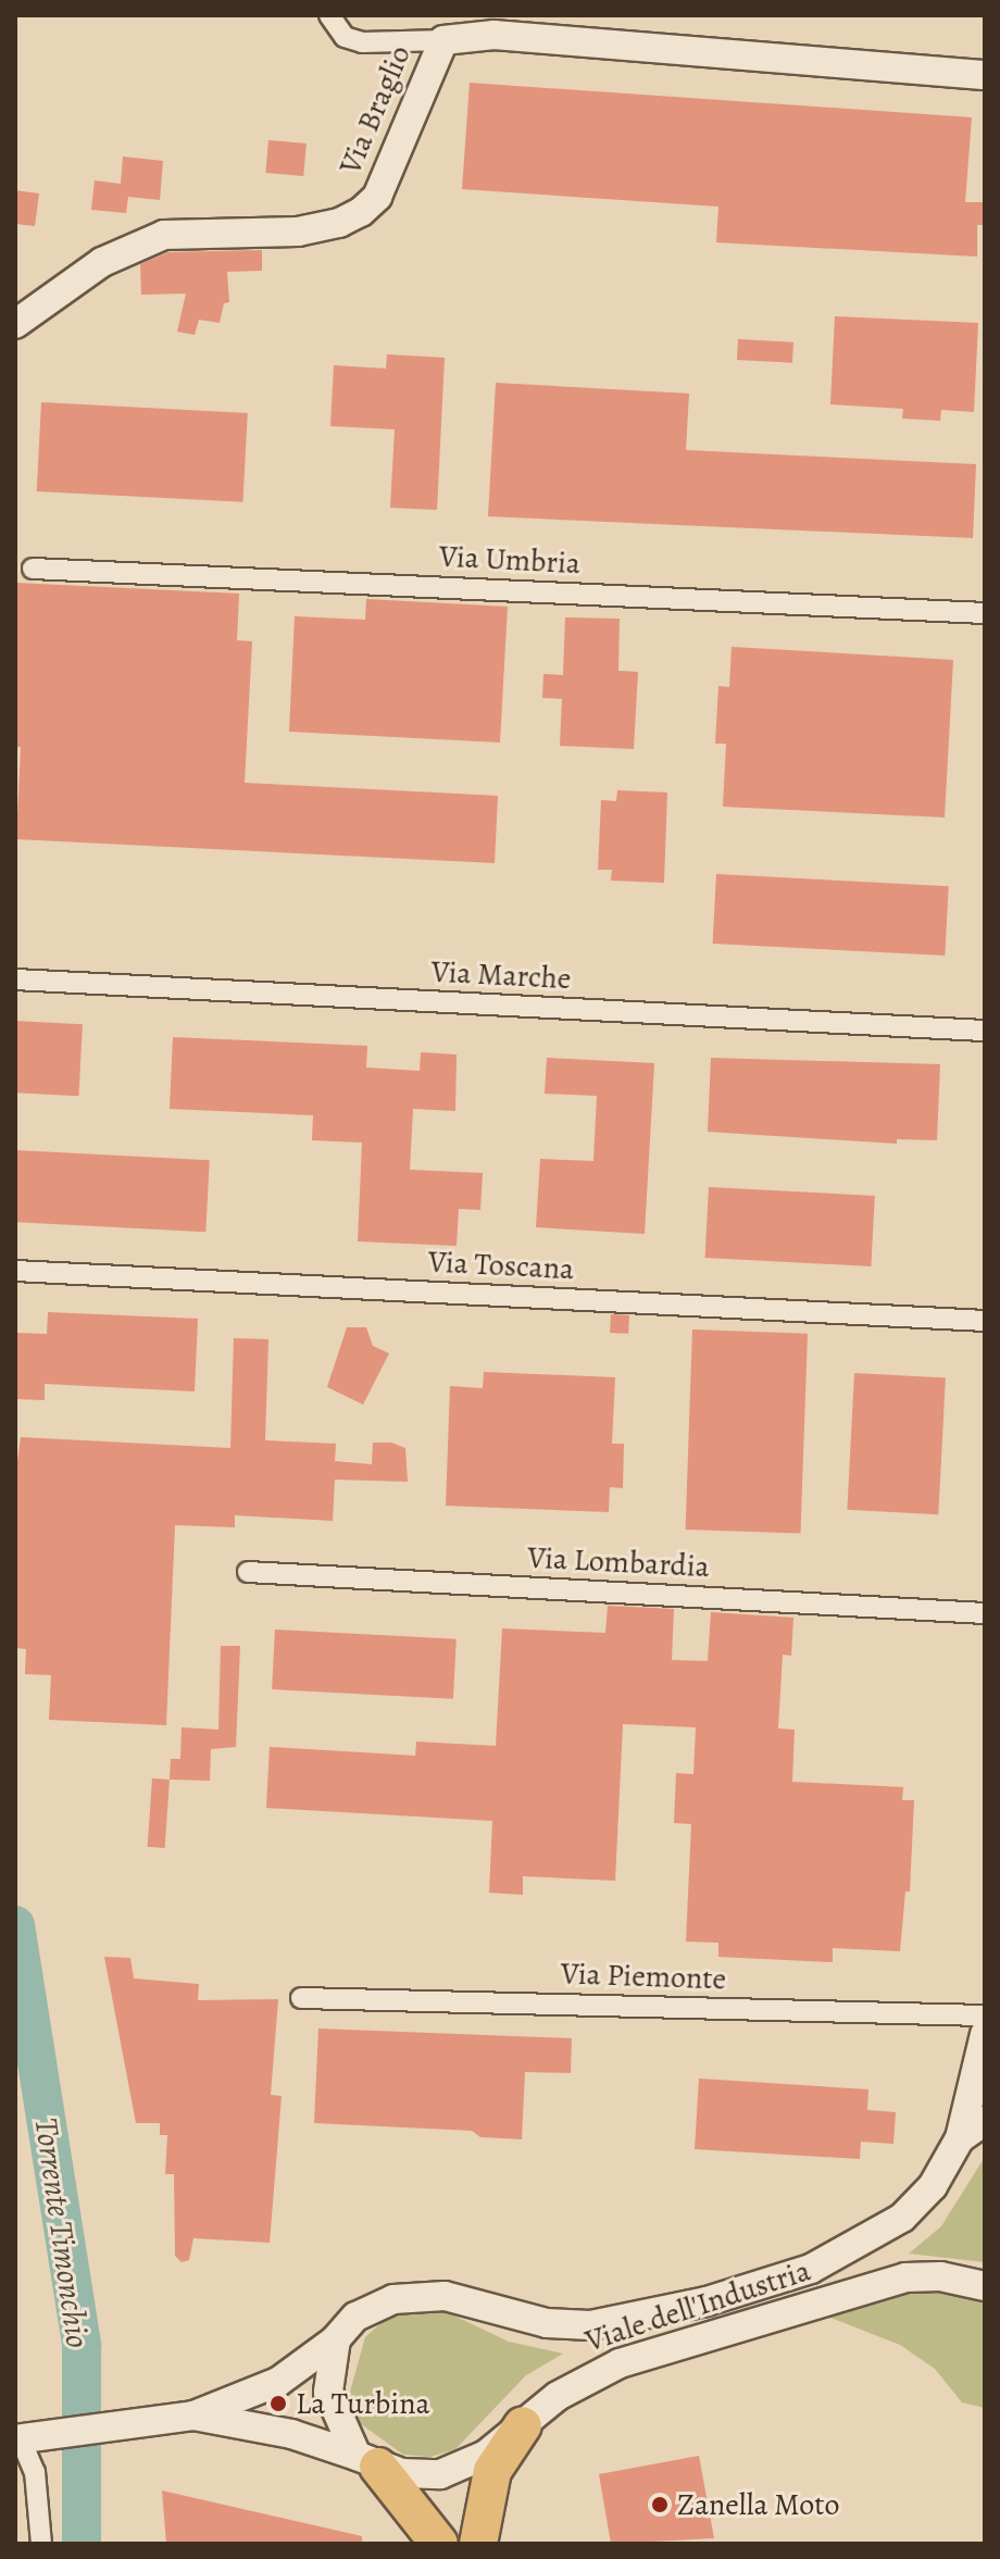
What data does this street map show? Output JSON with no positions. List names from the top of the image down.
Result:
{
  "streets": {
    "main road": ["Via Braglio", "Viale dell'Industria"],
    "street": [
      "Via Umbria",
      "Via Marche",
      "Via Toscana",
      "Via Lombardia",
      "Via Piemonte"
    ]
  },
  "water": ["Torrente Timonchio"],
  "places": ["La Turbina", "Zanella Moto"]
}
